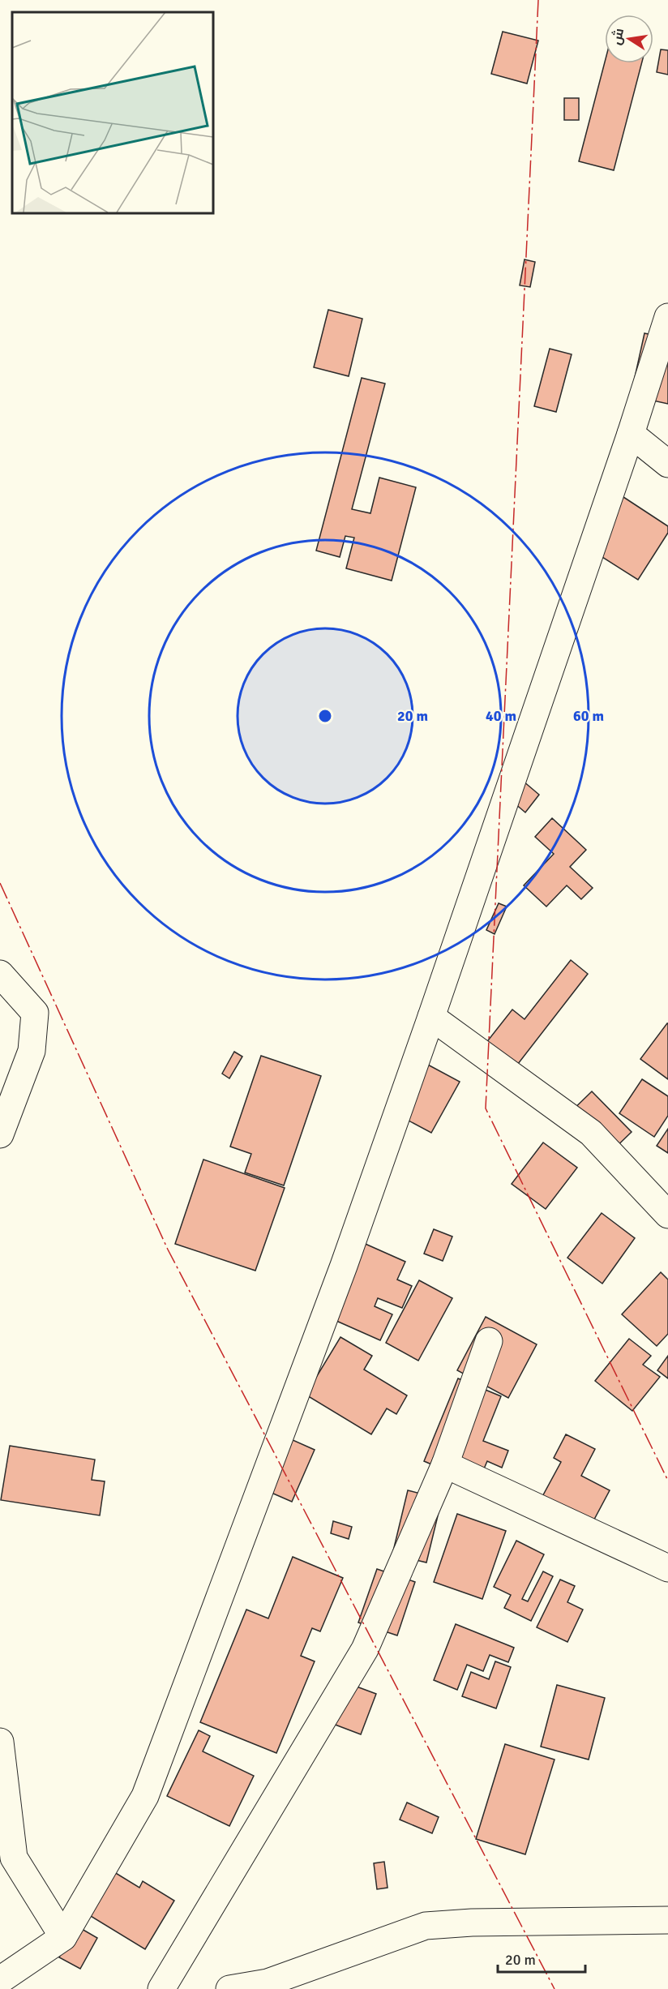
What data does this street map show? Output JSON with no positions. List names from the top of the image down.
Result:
{
  "scale_bar": "20 m",
  "north": "left",
  "rings": ["20 m", "40 m", "60 m"]
}
